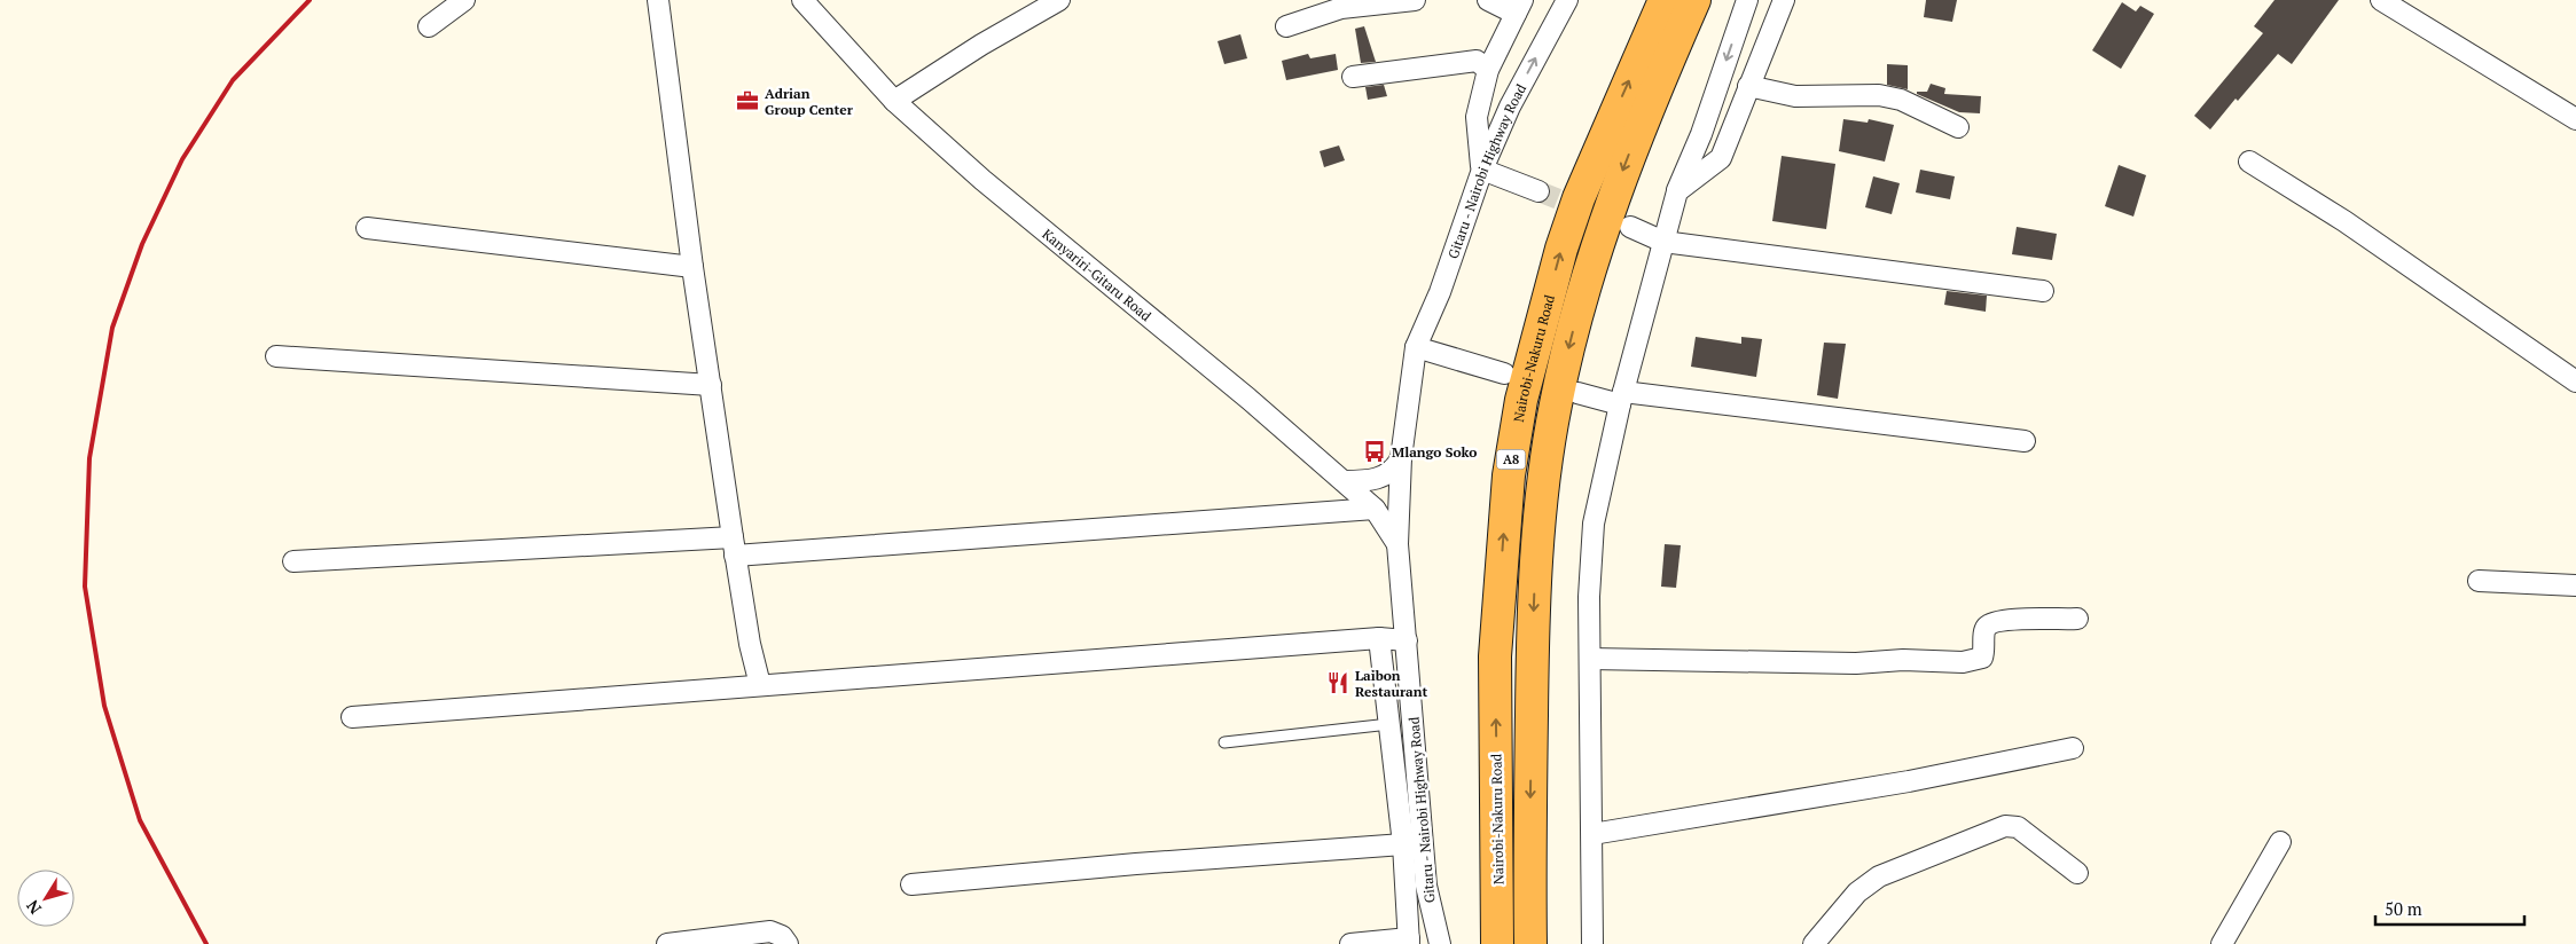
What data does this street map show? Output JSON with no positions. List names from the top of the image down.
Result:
{
  "streets": {
    "highway": ["Nairobi-Nakuru Road", "A8"],
    "street": ["Gitaru - Nairobi Highway Road", "Kanyariri-Gitaru Road"]
  },
  "crossings": [
    ["Gitaru - Nairobi Highway Road", "Kanyariri-Gitaru Road"]
  ],
  "places": {
    "office": ["Adrian Group Center"],
    "bus stop": ["Mlango Soko"],
    "restaurant": ["Laibon Restaurant"]
  },
  "scale_bar": "50 m",
  "north": "bottom left"
}
